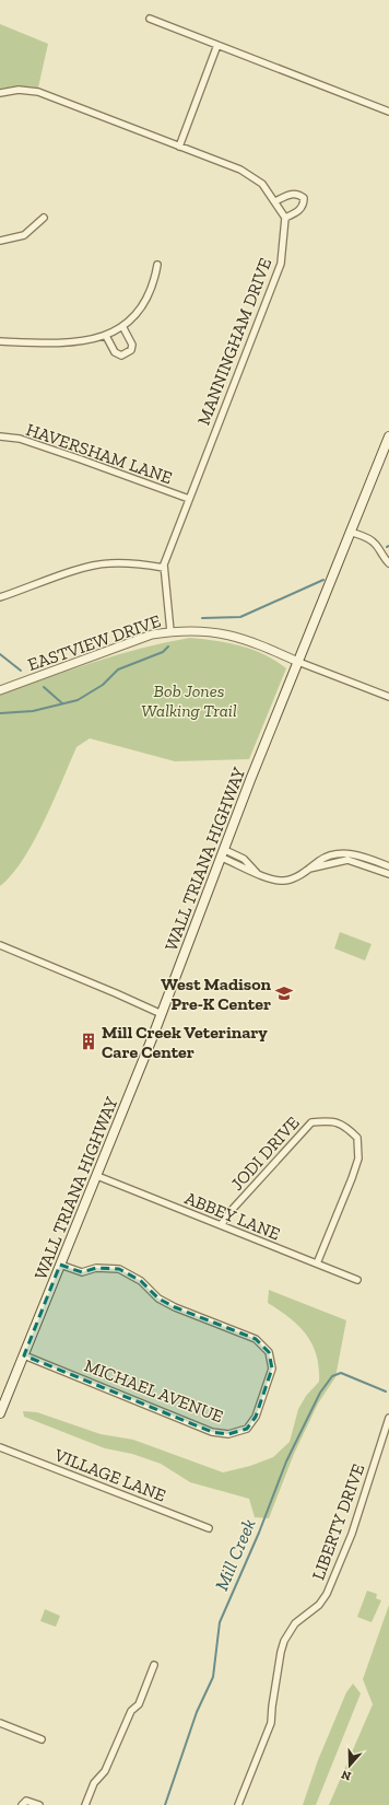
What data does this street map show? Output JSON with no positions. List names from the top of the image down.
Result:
{
  "streets": {
    "main road": ["WALL TRIANA HIGHWAY"],
    "street": [
      "MANNINGHAM DRIVE",
      "HAVERSHAM LANE",
      "EASTVIEW DRIVE",
      "JODI DRIVE",
      "ABBEY LANE",
      "MICHAEL AVENUE",
      "VILLAGE LANE",
      "LIBERTY DRIVE"
    ]
  },
  "crossings": [
    ["MANNINGHAM DRIVE", "HAVERSHAM LANE"],
    ["MANNINGHAM DRIVE", "EASTVIEW DRIVE"],
    ["EASTVIEW DRIVE", "WALL TRIANA HIGHWAY"],
    ["WALL TRIANA HIGHWAY", "ABBEY LANE"],
    ["WALL TRIANA HIGHWAY", "MICHAEL AVENUE"],
    ["JODI DRIVE", "ABBEY LANE"]
  ],
  "water": ["Mill Creek"],
  "parks": ["Bob Jones Walking Trail"],
  "places": {
    "school or university": ["West Madison Pre-K Center"],
    "building": ["Mill Creek Veterinary Care Center"]
  },
  "north": "bottom"
}
